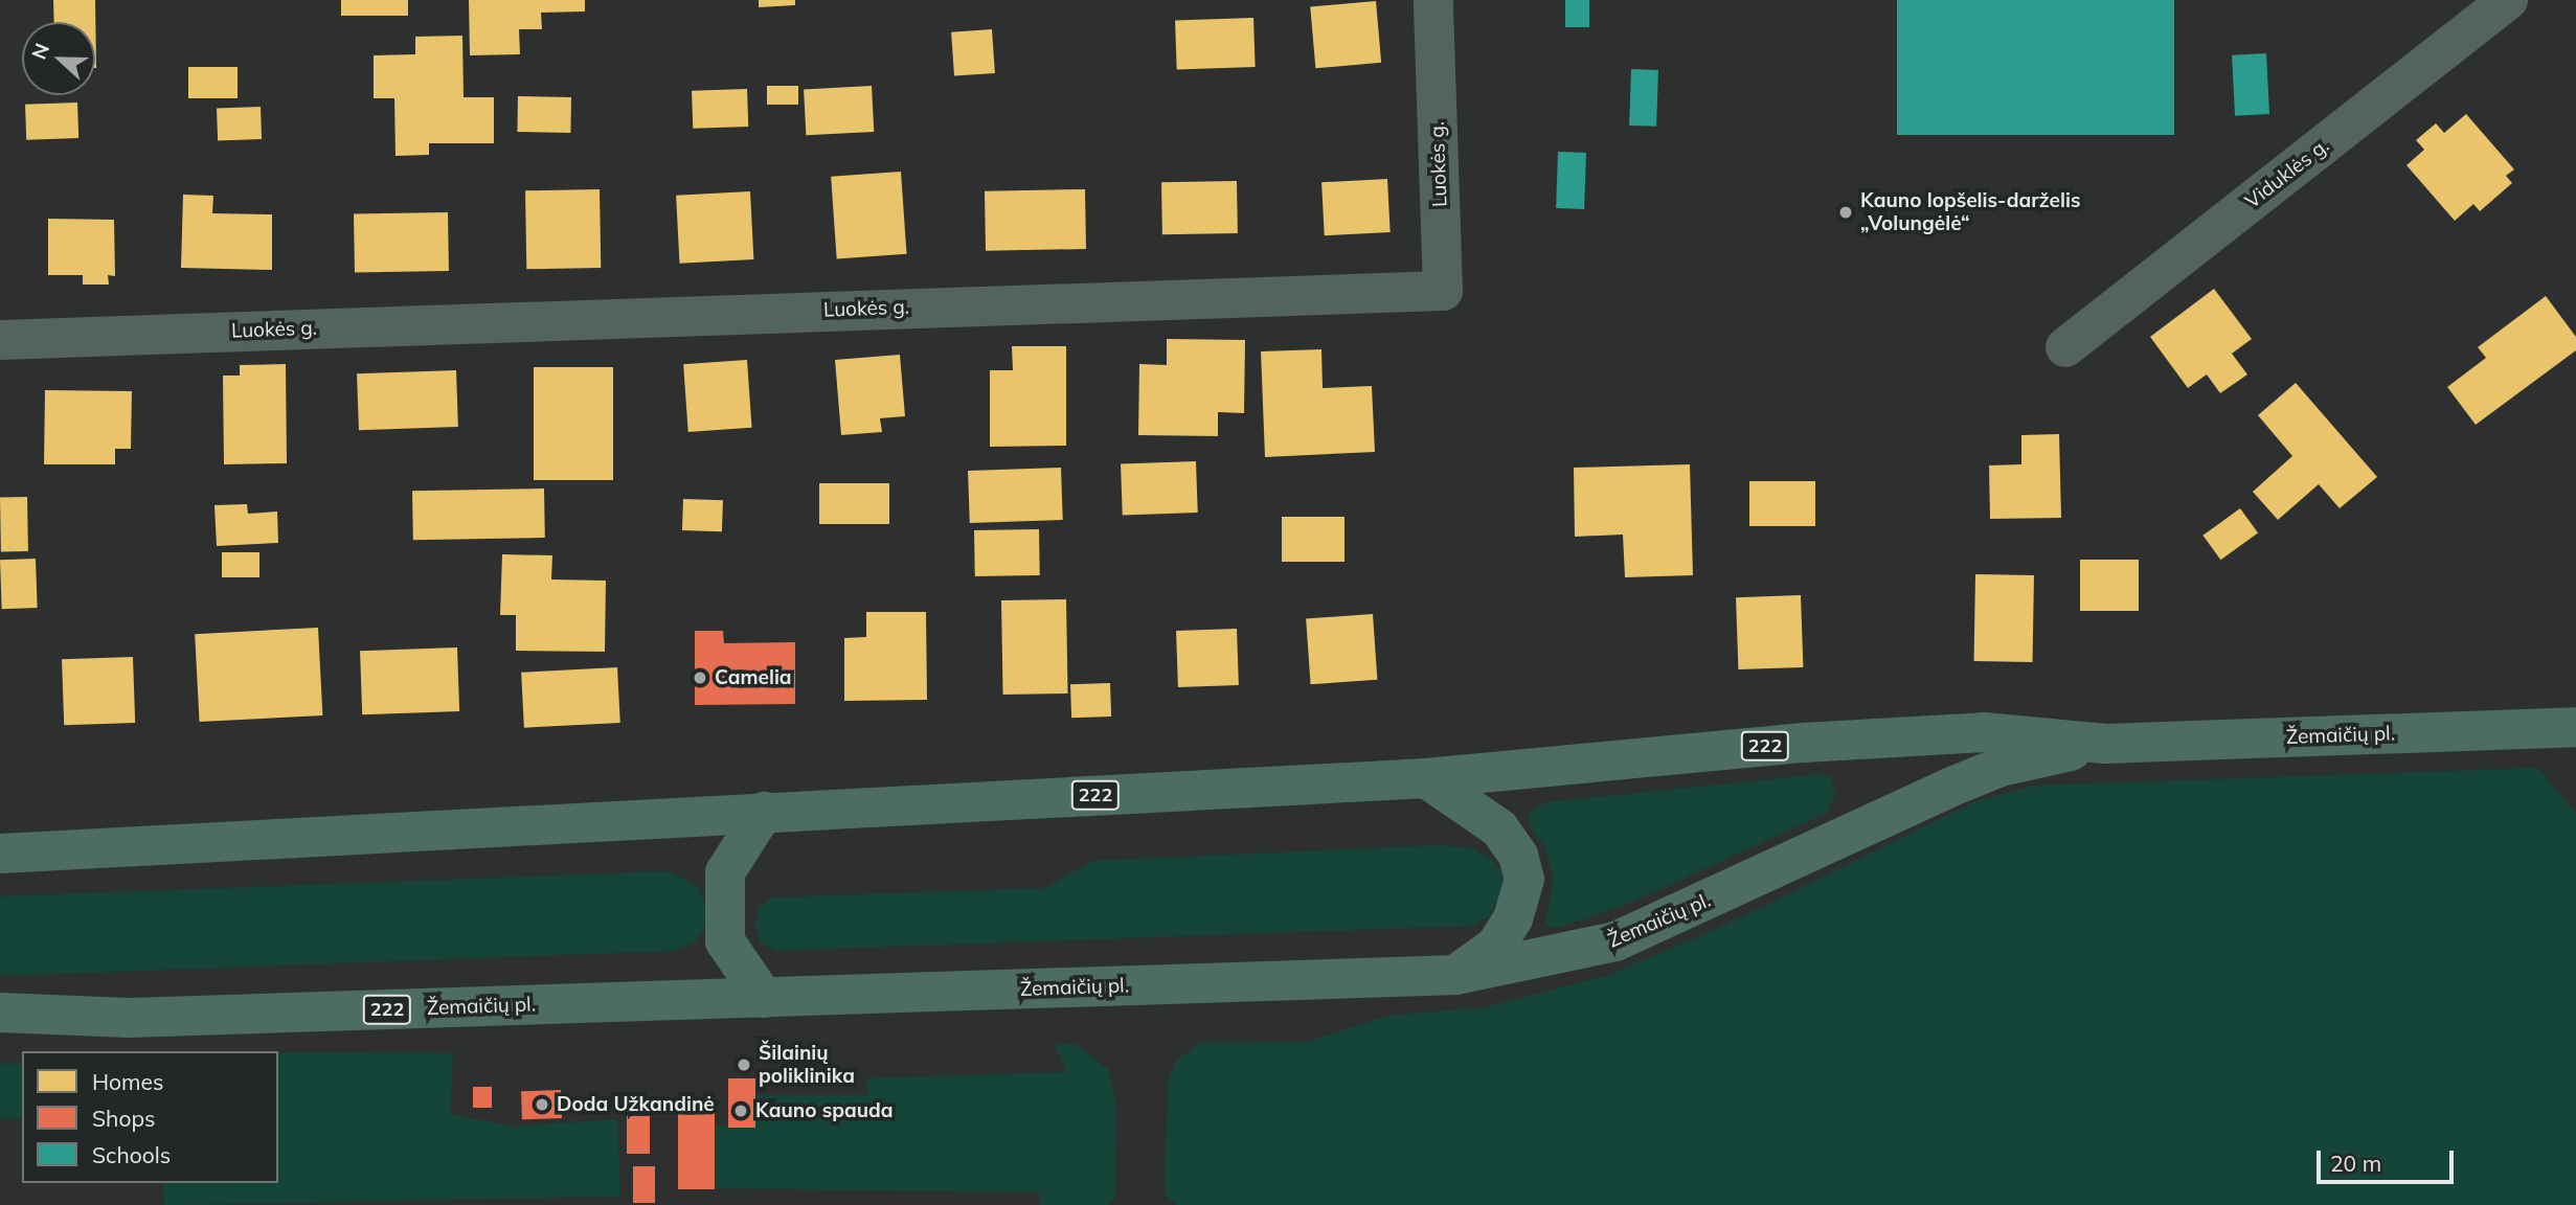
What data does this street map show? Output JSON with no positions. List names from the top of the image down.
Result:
{
  "streets": {
    "main road": ["Žemaičių pl.", "222"],
    "street": ["Luokės g.", "Viduklės g."]
  },
  "places": [
    "Kauno lopšelis-darželis „Volungėlė“",
    "Camelia",
    "Šilainių poliklinika",
    "Doda Užkandinė",
    "Kauno spauda"
  ],
  "legend": ["Homes", "Shops", "Schools"],
  "scale_bar": "20 m",
  "north": "left"
}
